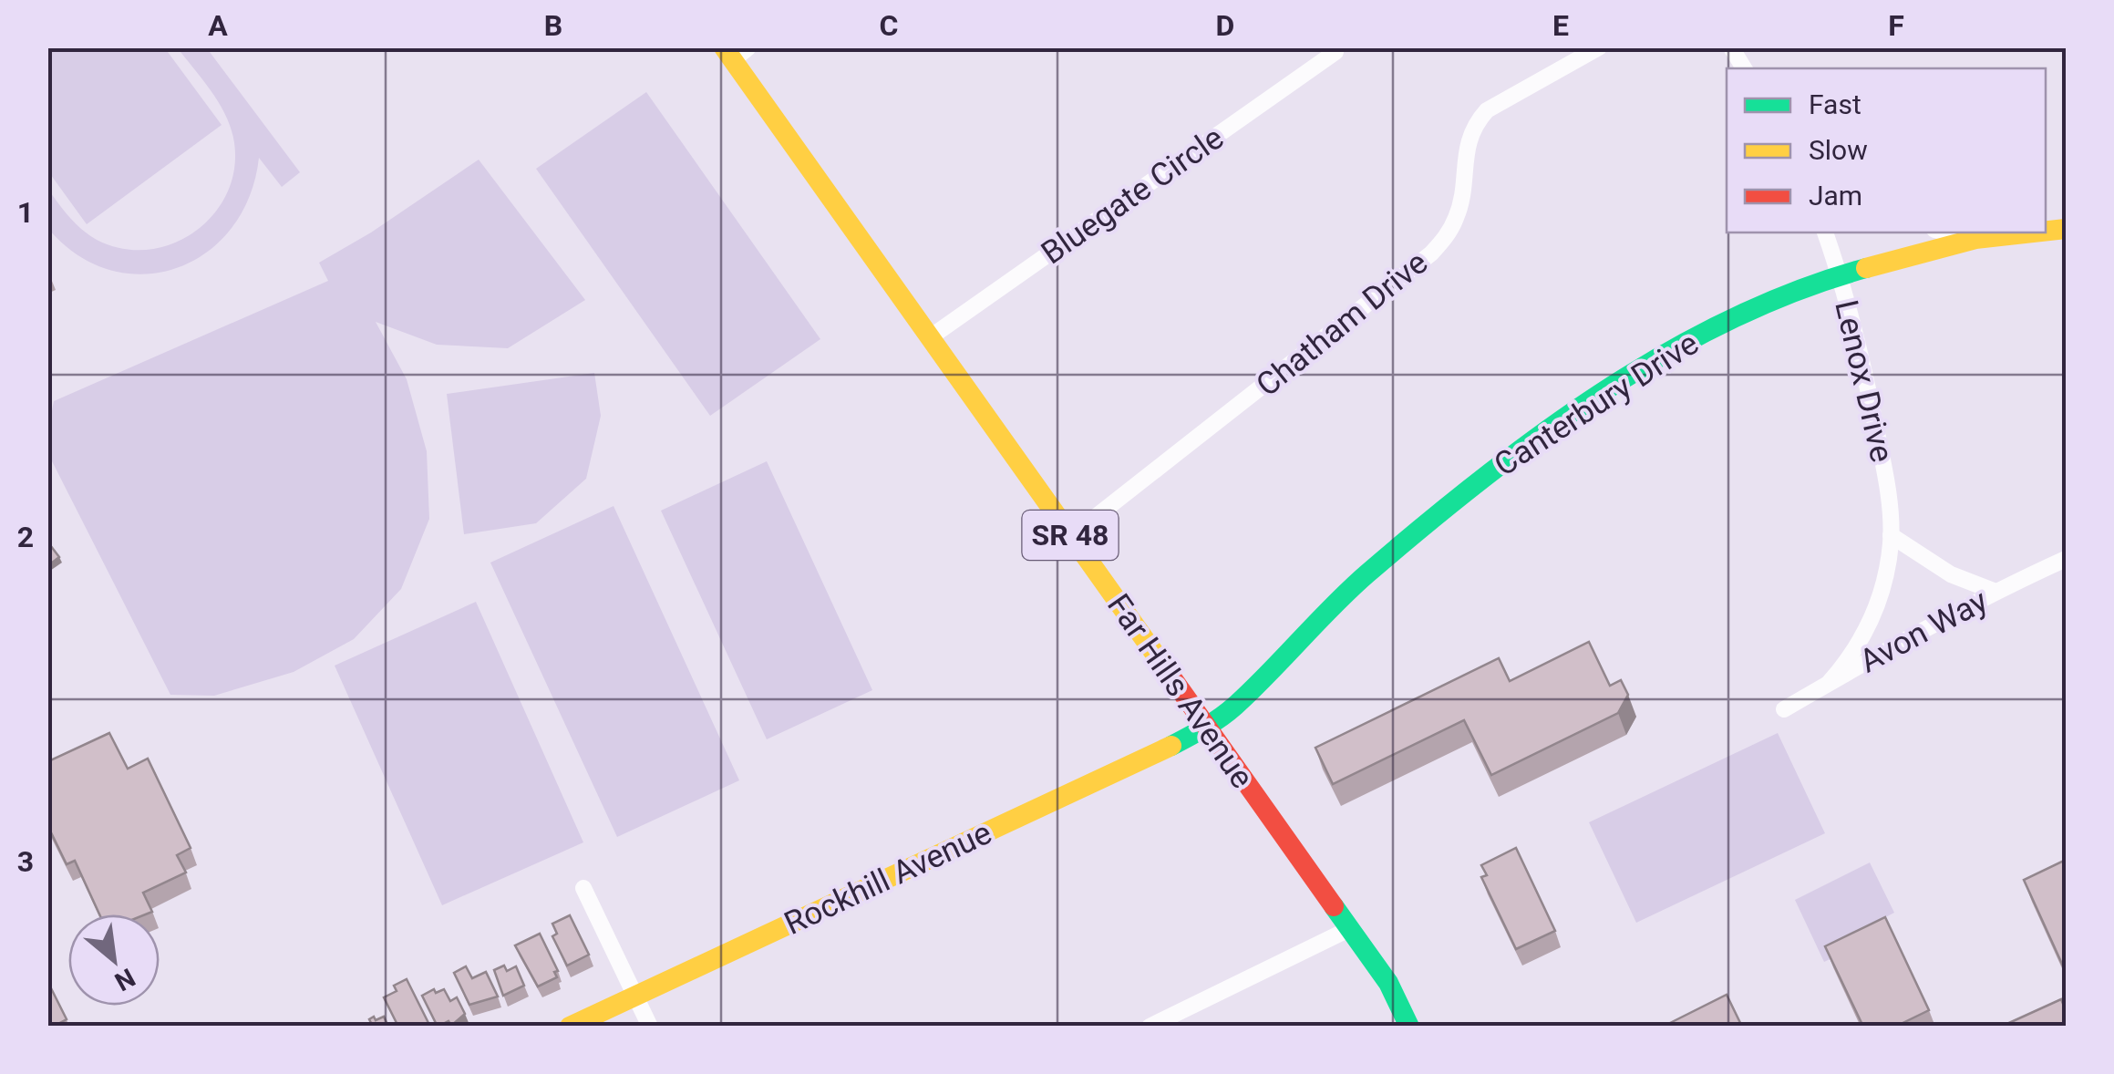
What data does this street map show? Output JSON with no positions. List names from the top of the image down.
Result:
{
  "streets": {
    "street": [
      "Bluegate Circle",
      "Chatham Drive",
      "Lenox Drive",
      "Canterbury Drive",
      "SR 48",
      "Avon Way",
      "Far Hills Avenue",
      "Rockhill Avenue"
    ]
  },
  "crossings": [
    ["Bluegate Circle", "Far Hills Avenue"],
    ["Chatham Drive", "Far Hills Avenue"],
    ["Lenox Drive", "Canterbury Drive"],
    ["Lenox Drive", "Avon Way"],
    ["Canterbury Drive", "Far Hills Avenue"],
    ["Canterbury Drive", "Rockhill Avenue"],
    ["Far Hills Avenue", "Rockhill Avenue"]
  ],
  "legend": ["Fast", "Slow", "Jam"],
  "north": "bottom right",
  "grid": {
    "columns": [
      "A",
      "B",
      "C",
      "D",
      "E",
      "F"
    ],
    "rows": ["1", "2", "3"]
  }
}
